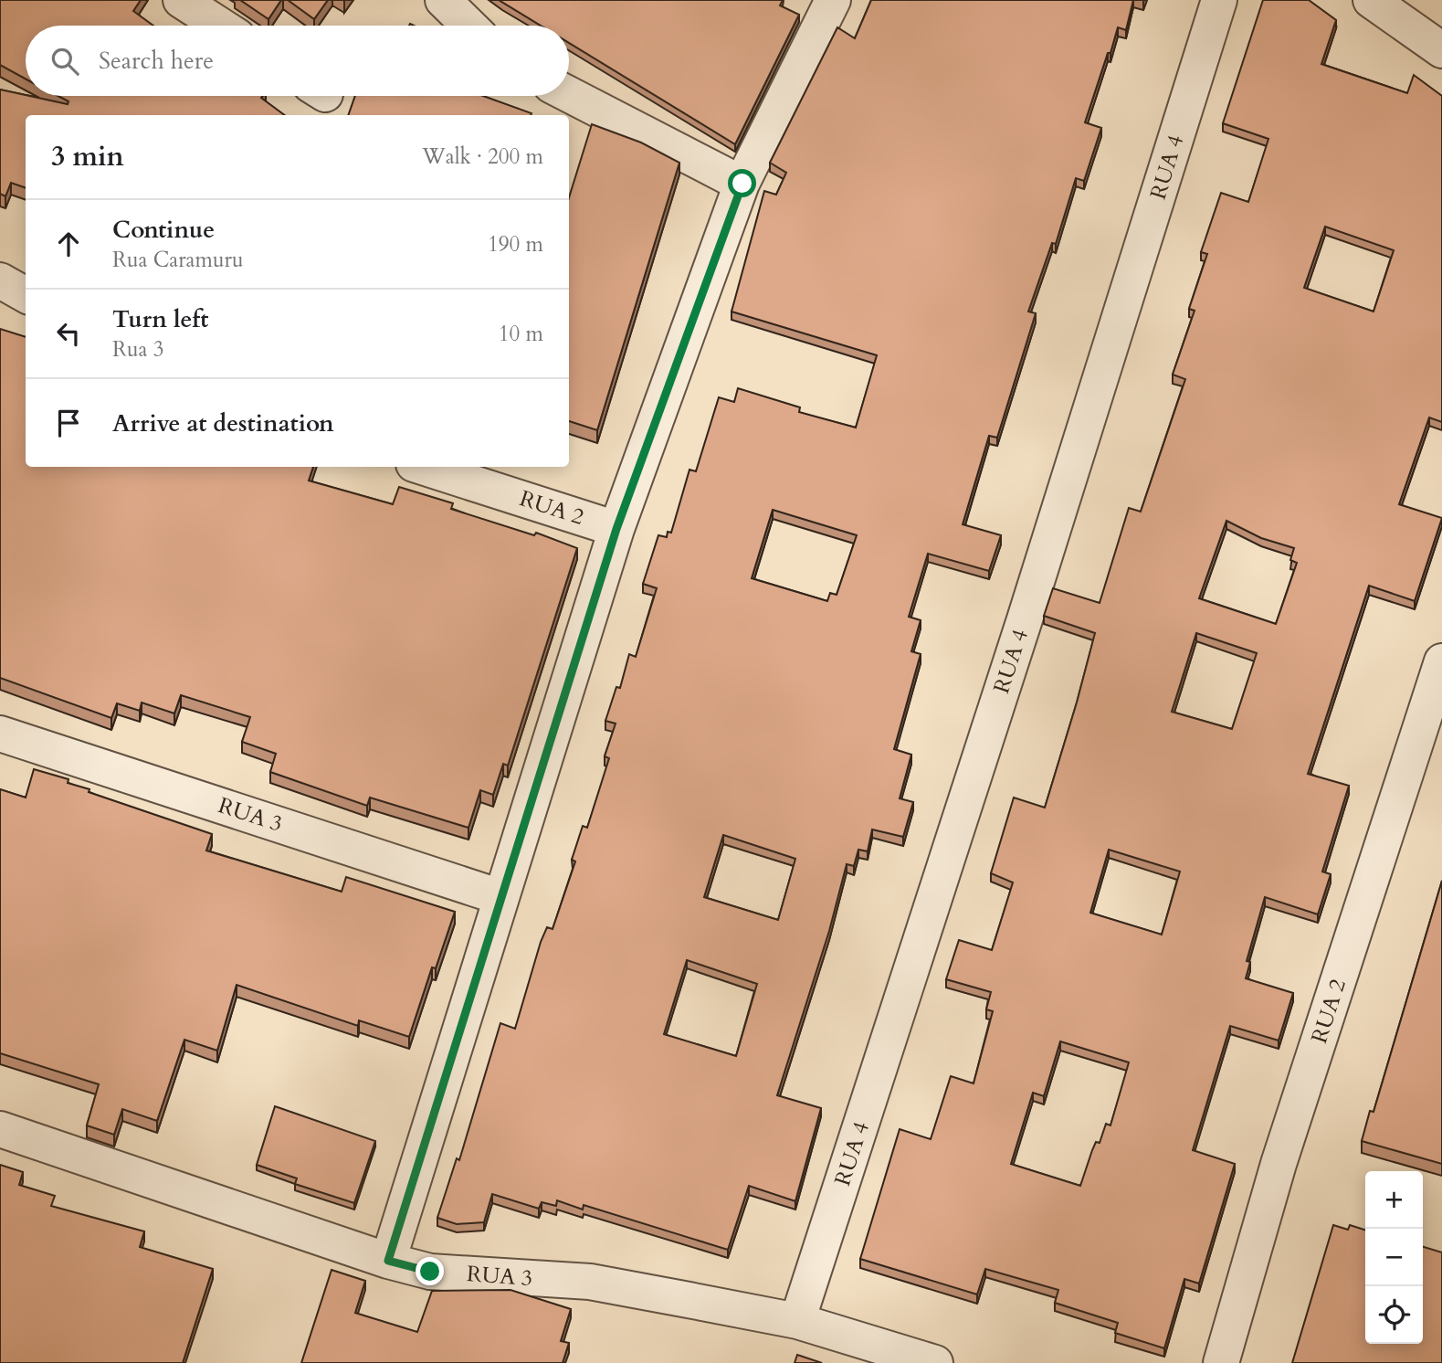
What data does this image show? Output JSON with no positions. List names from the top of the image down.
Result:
{
  "streets": {
    "street": ["RUA 4", "RUA 2", "RUA 3"]
  },
  "crossings": [
    ["RUA 4", "RUA 3"]
  ],
  "page": {
    "search": "Search here",
    "heading": ["3 min", "Walk · 200 m"],
    "list": [
      ["Continue", "Rua Caramuru", "190 m"],
      ["Turn left", "Rua 3", "10 m"],
      "Arrive at destination"
    ],
    "map_buttons": ["+", "−"]
  }
}
